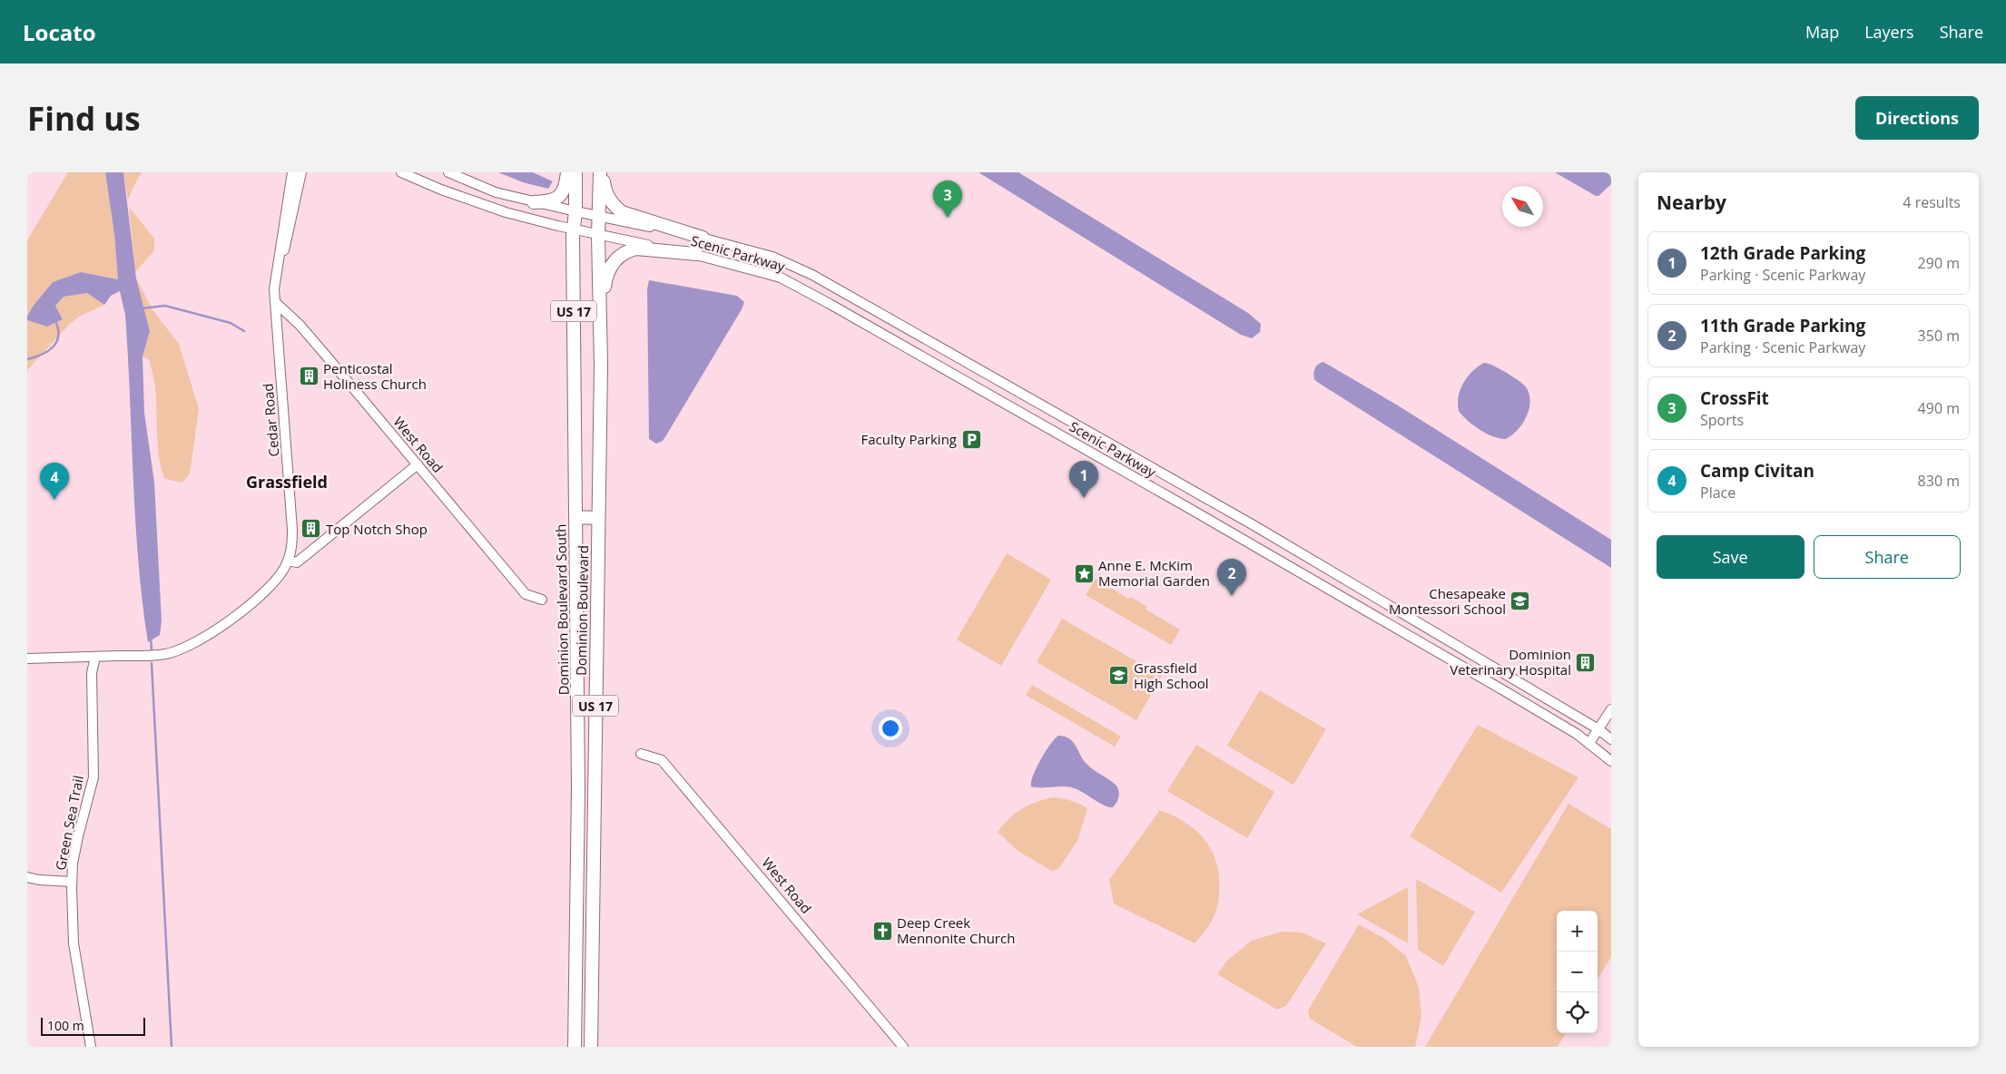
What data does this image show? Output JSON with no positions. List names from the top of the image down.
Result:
{
  "streets": {
    "highway": ["US 17", "Dominion Boulevard South", "Dominion Boulevard"],
    "street": [
      "Scenic Parkway",
      "Cedar Road",
      "West Road",
      "Green Sea Trail"
    ]
  },
  "crossings": [
    ["Scenic Parkway", "US 17"],
    ["Scenic Parkway", "Dominion Boulevard South"],
    ["US 17", "Dominion Boulevard"],
    ["Cedar Road", "West Road"],
    ["Cedar Road", "Green Sea Trail"]
  ],
  "districts": ["Grassfield"],
  "places": {
    "building": ["Penticostal Holiness Church", "Top Notch Shop", "Dominion Veterinary Hospital"],
    "parking": ["Faculty Parking"],
    "place": ["Anne E. McKim Memorial Garden"],
    "school or university": ["Chesapeake Montessori School", "Grassfield High School"],
    "church": ["Deep Creek Mennonite Church"]
  },
  "scale_bar": "100 m",
  "north": "top left",
  "page": {
    "header": "Locato",
    "nav": ["Map", "Layers", "Share"],
    "buttons": [
      "Directions",
      ["Save", "Share"]
    ],
    "title": "Find us",
    "heading": ["Nearby", "4 results"],
    "pins": [
      "3",
      "1",
      "4",
      "2"
    ],
    "list": [
      {
        "mark": "1",
        "name": "12th Grade Parking",
        "note": "Parking · Scenic Parkway",
        "value": "290 m"
      },
      {
        "mark": "2",
        "name": "11th Grade Parking",
        "note": "Parking · Scenic Parkway",
        "value": "350 m"
      },
      {
        "mark": "3",
        "name": "CrossFit",
        "note": "Sports",
        "value": "490 m"
      },
      {
        "mark": "4",
        "name": "Camp Civitan",
        "note": "Place",
        "value": "830 m"
      }
    ],
    "map_buttons": ["+", "−"],
    "scale": "100 m"
  }
}
